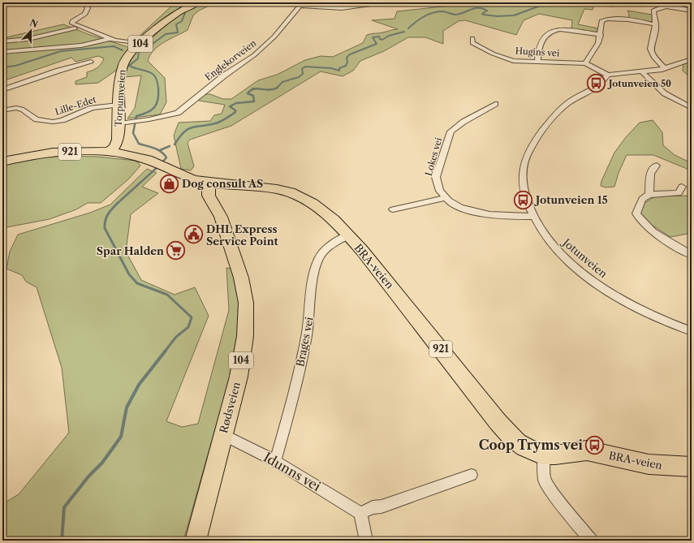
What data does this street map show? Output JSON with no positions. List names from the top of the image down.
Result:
{
  "streets": {
    "main road": [
      "104",
      "Torpumveien",
      "921",
      "BRA-veien",
      "Rødsveien"
    ],
    "street": [
      "Hugins vei",
      "Englekorveien",
      "Lille-Edet",
      "Lokes vei",
      "Jotunveien",
      "Brages vei",
      "Idunns vei"
    ]
  },
  "crossings": [
    ["Hugins vei", "Jotunveien"],
    ["Englekorveien", "Torpumveien"],
    ["Torpumveien", "Lille-Edet"],
    ["Torpumveien", "BRA-veien"],
    ["Lokes vei", "Jotunveien"],
    ["BRA-veien", "Brages vei"],
    ["BRA-veien", "Rødsveien"],
    ["Brages vei", "Idunns vei"],
    ["Rødsveien", "Idunns vei"]
  ],
  "places": {
    "bus stop": ["Jotunveien 50", "Jotunveien 15", "Coop Tryms vei"],
    "shop": ["Dog consult AS"],
    "public building": ["DHL Express Service Point"],
    "supermarket": ["Spar Halden"]
  },
  "north": "top"
}
